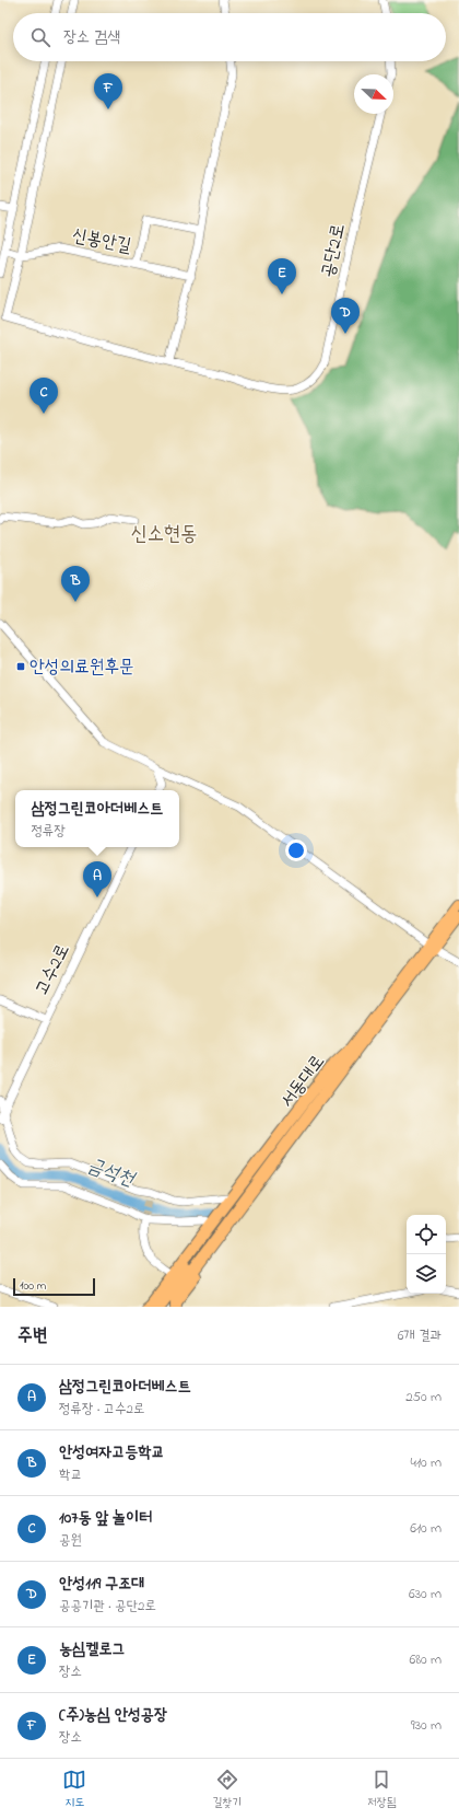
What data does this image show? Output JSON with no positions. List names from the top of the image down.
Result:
{
  "streets": {
    "main road": ["서동대로"],
    "street": ["신봉안길", "공단2로", "고수2로"]
  },
  "crossings": [
    ["신봉안길", "공단2로"]
  ],
  "districts": ["신소현동"],
  "water": ["금석천"],
  "places": {
    "transit": ["안성의료원후문"]
  },
  "scale_bar": "100 m",
  "north": "bottom right",
  "page": {
    "search": "장소 검색",
    "pins": [
      "F",
      "E",
      "D",
      "C",
      "B",
      "A"
    ],
    "popup": ["삼정그린코아더베스트", "정류장"],
    "scale": "100 m",
    "heading": ["주변", "6개 결과"],
    "list": [
      {
        "mark": "A",
        "name": "삼정그린코아더베스트",
        "note": "정류장 · 고수2로",
        "value": "250 m"
      },
      {
        "mark": "B",
        "name": "안성여자고등학교",
        "note": "학교",
        "value": "410 m"
      },
      {
        "mark": "C",
        "name": "107동 앞 놀이터",
        "note": "공원",
        "value": "610 m"
      },
      {
        "mark": "D",
        "name": "안성119 구조대",
        "note": "공공기관 · 공단2로",
        "value": "630 m"
      },
      {
        "mark": "E",
        "name": "농심켈로그",
        "note": "장소",
        "value": "680 m"
      },
      {
        "mark": "F",
        "name": "(주)농심 안성공장",
        "note": "장소",
        "value": "930 m"
      }
    ],
    "nav": ["지도", "길찾기", "저장됨"]
  }
}
